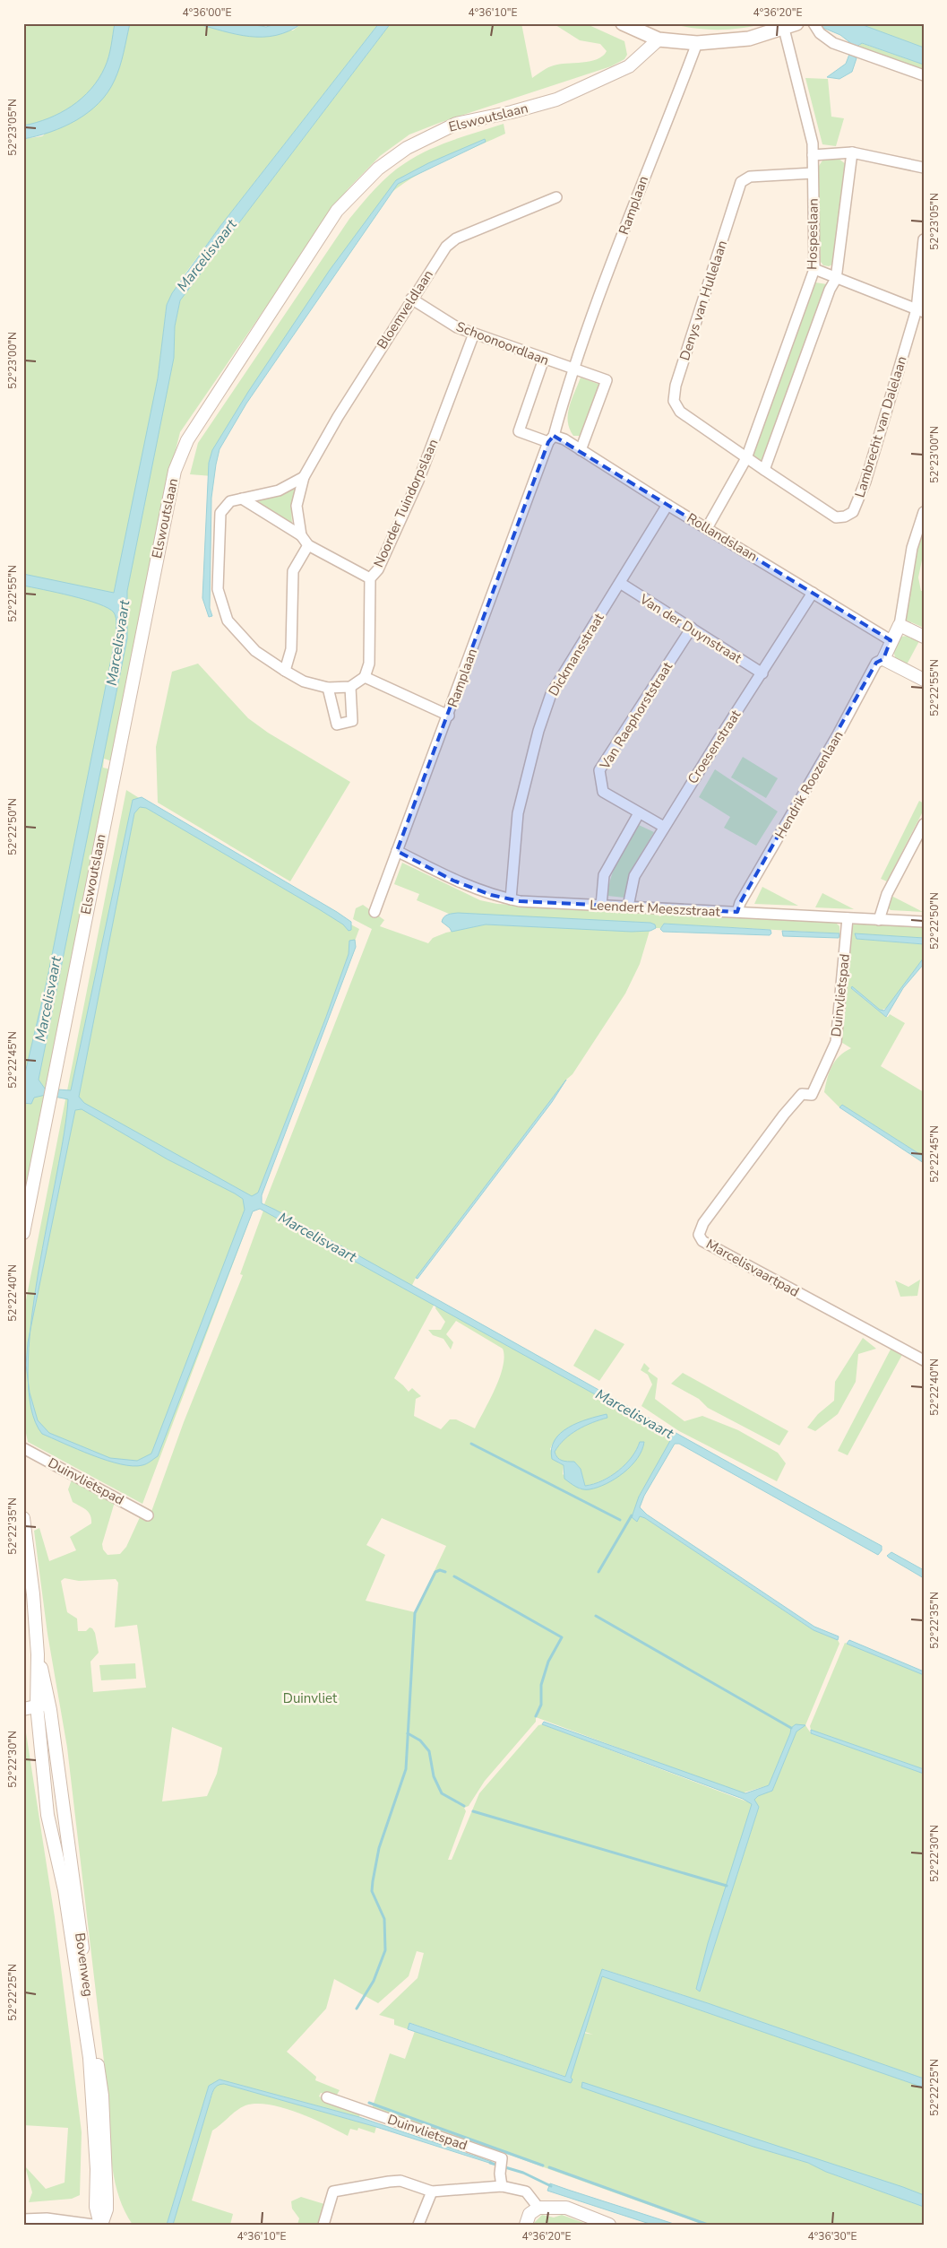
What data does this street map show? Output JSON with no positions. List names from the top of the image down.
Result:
{
  "streets": {
    "street": [
      "Elswoutslaan",
      "Ramplaan",
      "Hospeslaan",
      "Denys van Hullelaan",
      "Bloemveldlaan",
      "Schoonoordlaan",
      "Lambrecht van Dalelaan",
      "Noorder Tuindorpslaan",
      "Rollandslaan",
      "Van der Duynstraat",
      "Dickmansstraat",
      "Van Raephorststraat",
      "Croesenstraat",
      "Hendrik Roozenlaan",
      "Leendert Meeszstraat",
      "Duinvlietspad",
      "Marcelisvaartpad",
      "Bovenweg"
    ]
  },
  "crossings": [
    ["Ramplaan", "Schoonoordlaan"],
    ["Ramplaan", "Rollandslaan"],
    ["Ramplaan", "Leendert Meeszstraat"],
    ["Hospeslaan", "Denys van Hullelaan"],
    ["Hospeslaan", "Lambrecht van Dalelaan"],
    ["Hospeslaan", "Rollandslaan"],
    ["Bloemveldlaan", "Schoonoordlaan"],
    ["Schoonoordlaan", "Noorder Tuindorpslaan"],
    ["Rollandslaan", "Dickmansstraat"],
    ["Rollandslaan", "Croesenstraat"],
    ["Van der Duynstraat", "Dickmansstraat"],
    ["Van der Duynstraat", "Van Raephorststraat"],
    ["Van der Duynstraat", "Croesenstraat"],
    ["Dickmansstraat", "Leendert Meeszstraat"],
    ["Van Raephorststraat", "Croesenstraat"],
    ["Croesenstraat", "Leendert Meeszstraat"],
    ["Hendrik Roozenlaan", "Leendert Meeszstraat"],
    ["Leendert Meeszstraat", "Duinvlietspad"],
    ["Duinvlietspad", "Marcelisvaartpad"]
  ],
  "water": ["Marcelisvaart"],
  "parks": ["Duinvliet"],
  "coordinates": [
    "4°36'00\"E",
    "4°36'10\"E",
    "4°36'20\"E",
    "52°23'05\"N",
    "52°23'00\"N",
    "52°22'55\"N",
    "52°22'50\"N",
    "52°22'45\"N",
    "52°22'40\"N",
    "52°22'35\"N",
    "52°22'30\"N",
    "52°22'25\"N",
    "4°36'30\"E"
  ]
}
